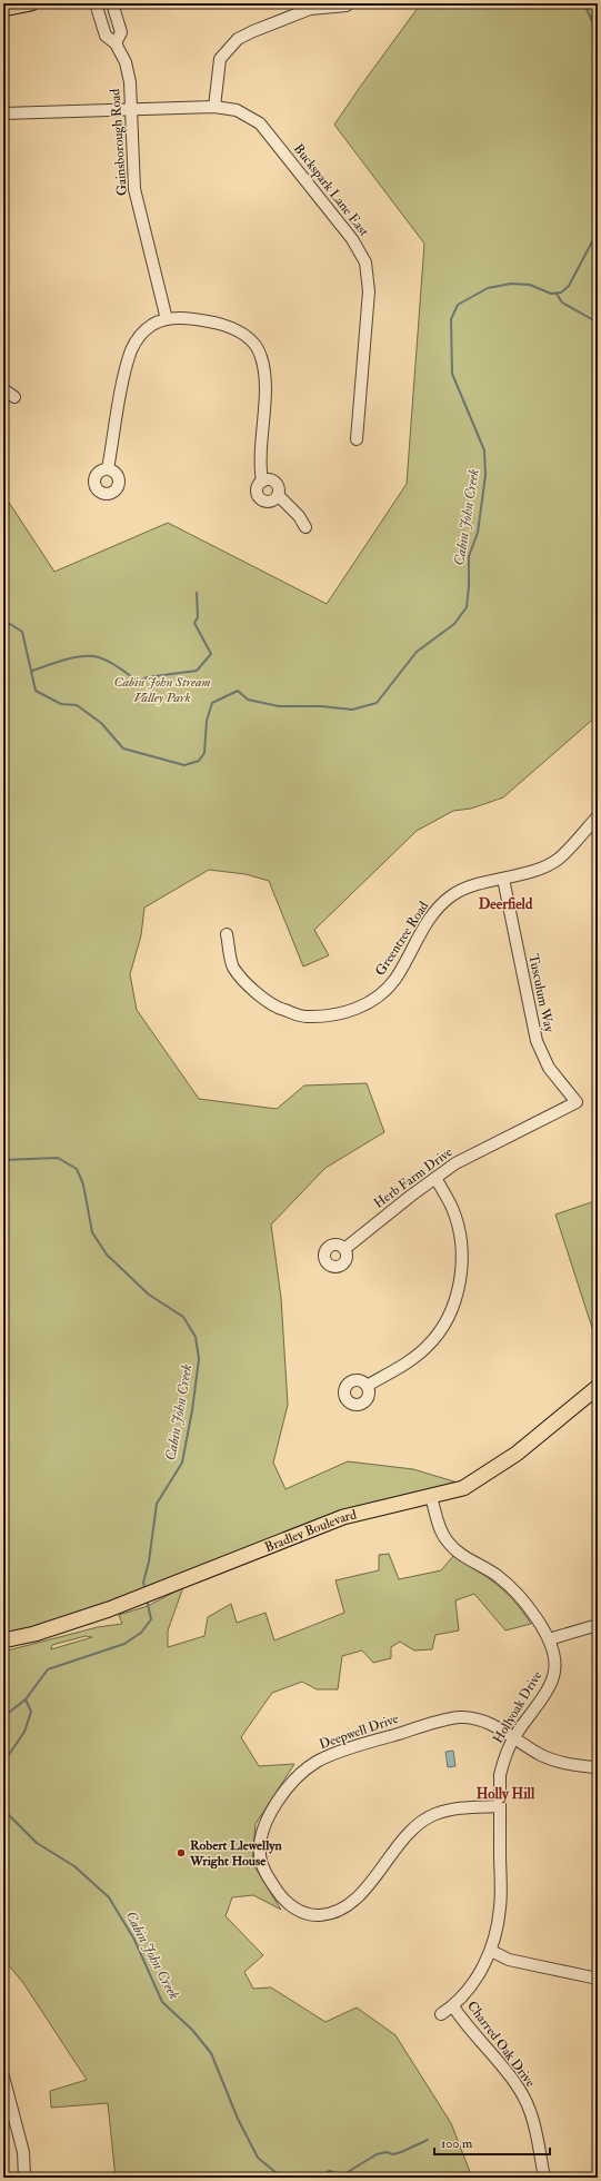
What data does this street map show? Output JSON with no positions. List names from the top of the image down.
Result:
{
  "streets": {
    "main road": ["Bradley Boulevard"],
    "street": [
      "Gainsborough Road",
      "Buckspark Lane East",
      "Greentree Road",
      "Tusculum Way",
      "Herb Farm Drive",
      "Hollyoak Drive",
      "Deepwell Drive",
      "Charred Oak Drive"
    ]
  },
  "crossings": [
    ["Gainsborough Road", "Buckspark Lane East"],
    ["Greentree Road", "Tusculum Way"],
    ["Tusculum Way", "Herb Farm Drive"],
    ["Bradley Boulevard", "Hollyoak Drive"],
    ["Hollyoak Drive", "Deepwell Drive"],
    ["Hollyoak Drive", "Charred Oak Drive"]
  ],
  "districts": ["Deerfield", "Holly Hill"],
  "water": ["Cabin John Creek"],
  "parks": ["Cabin John Stream Valley Park"],
  "places": ["Robert Llewellyn Wright House"],
  "scale_bar": "100 m"
}
